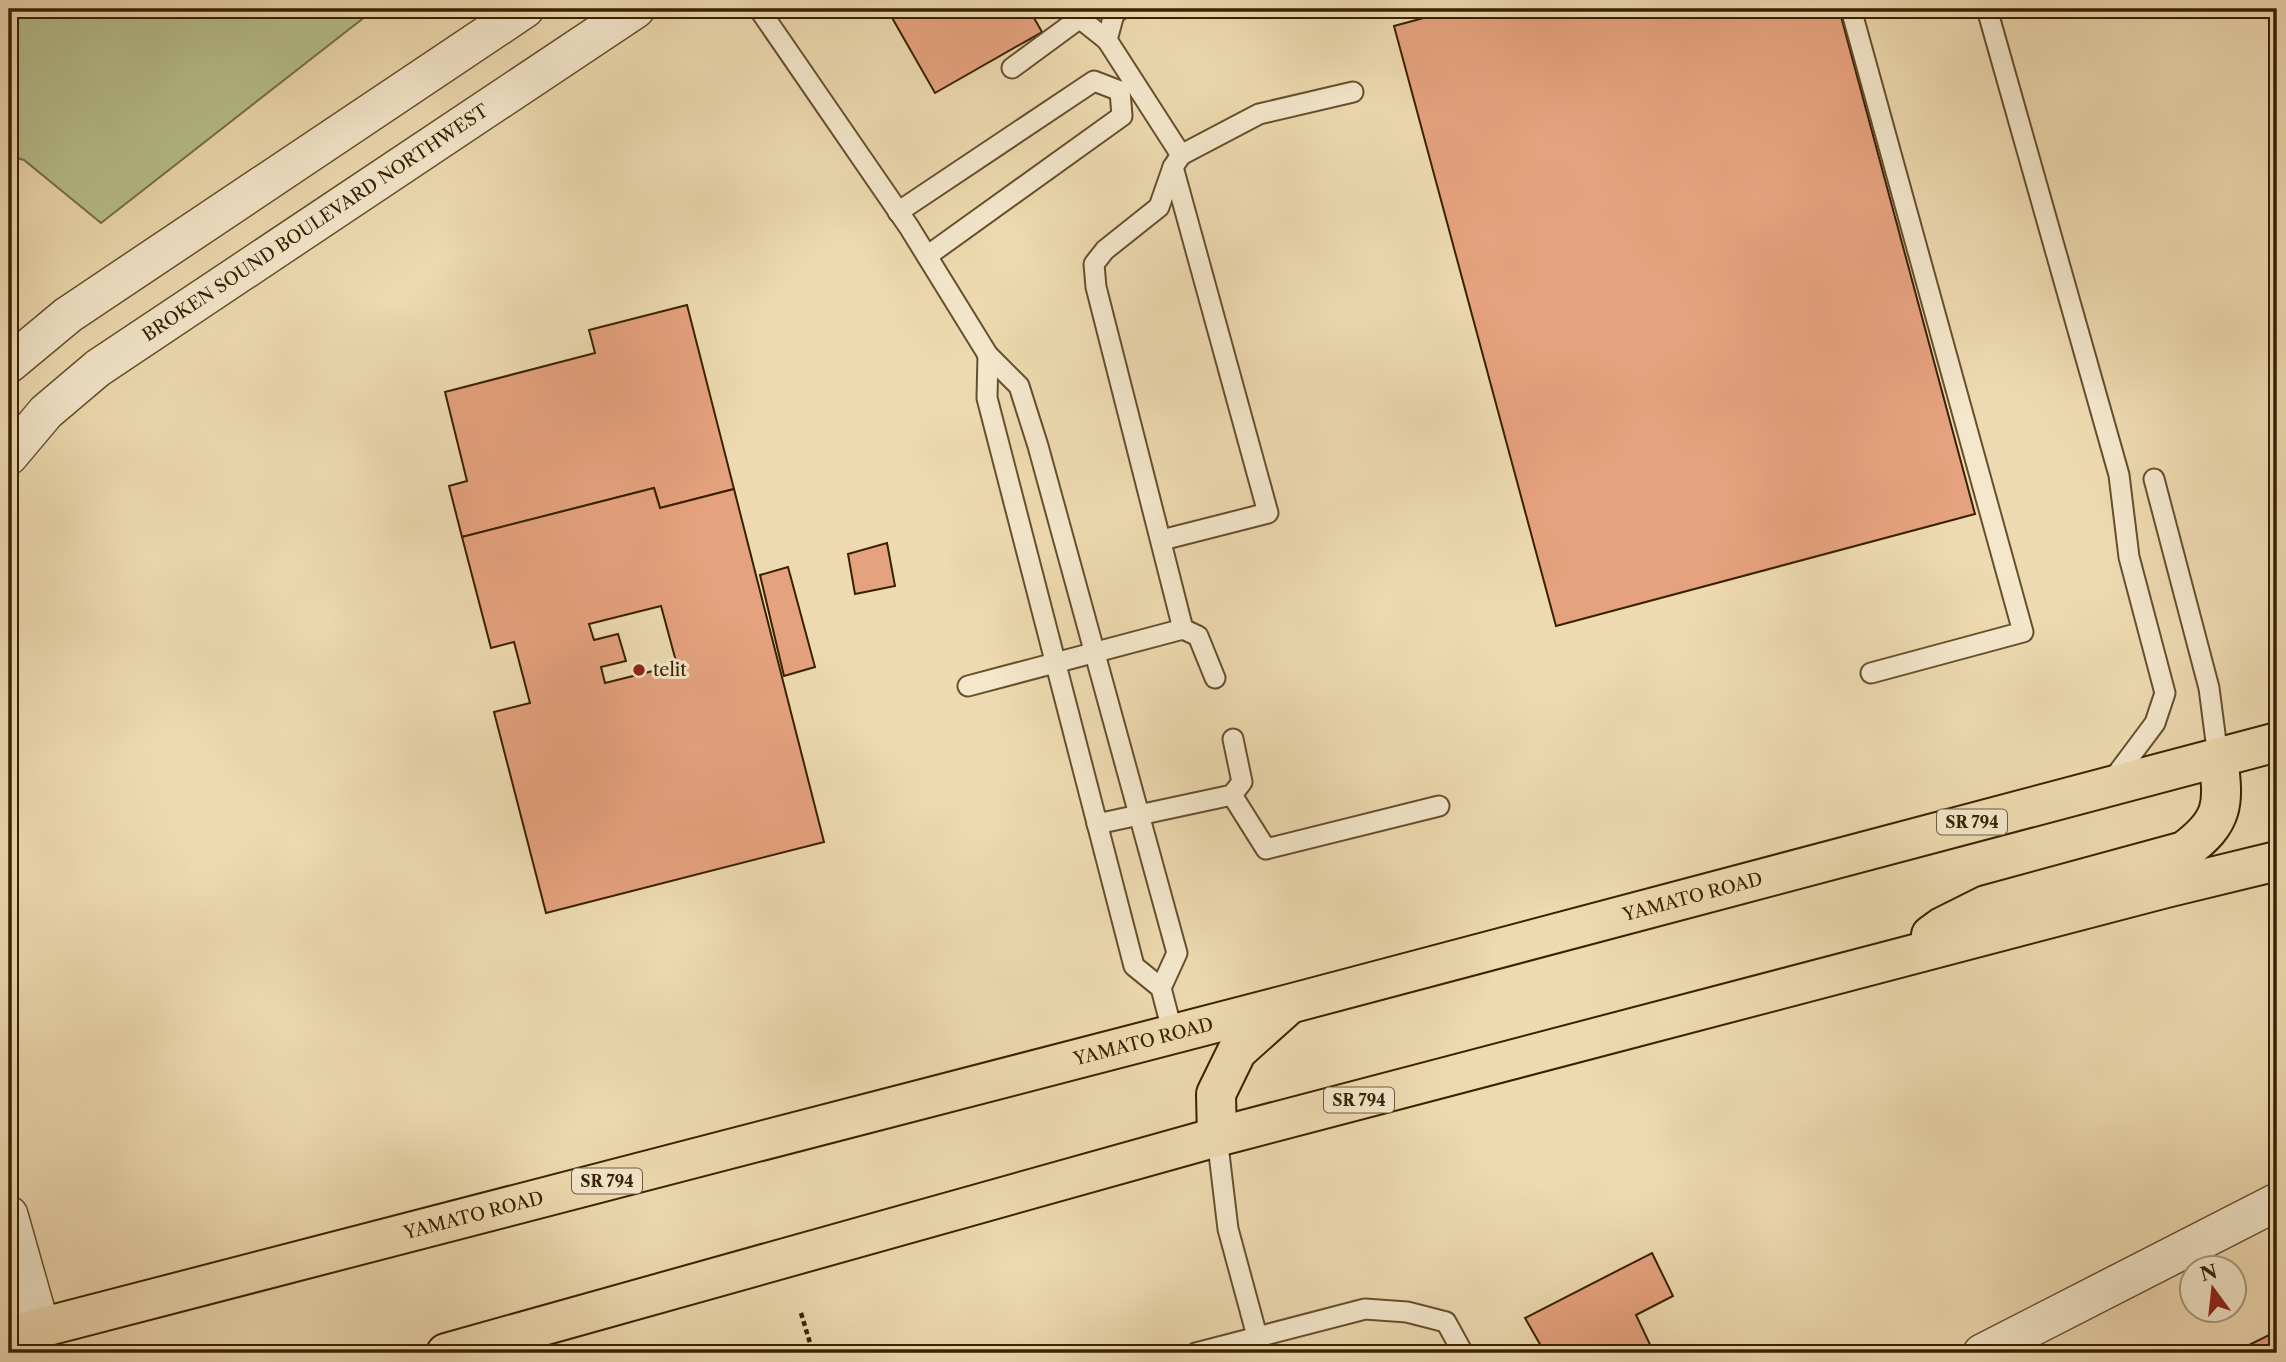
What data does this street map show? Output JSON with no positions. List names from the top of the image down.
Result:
{
  "streets": {
    "main road": ["SR 794", "YAMATO ROAD"],
    "street": ["BROKEN SOUND BOULEVARD NORTHWEST"]
  },
  "places": ["telit"],
  "north": "top"
}
